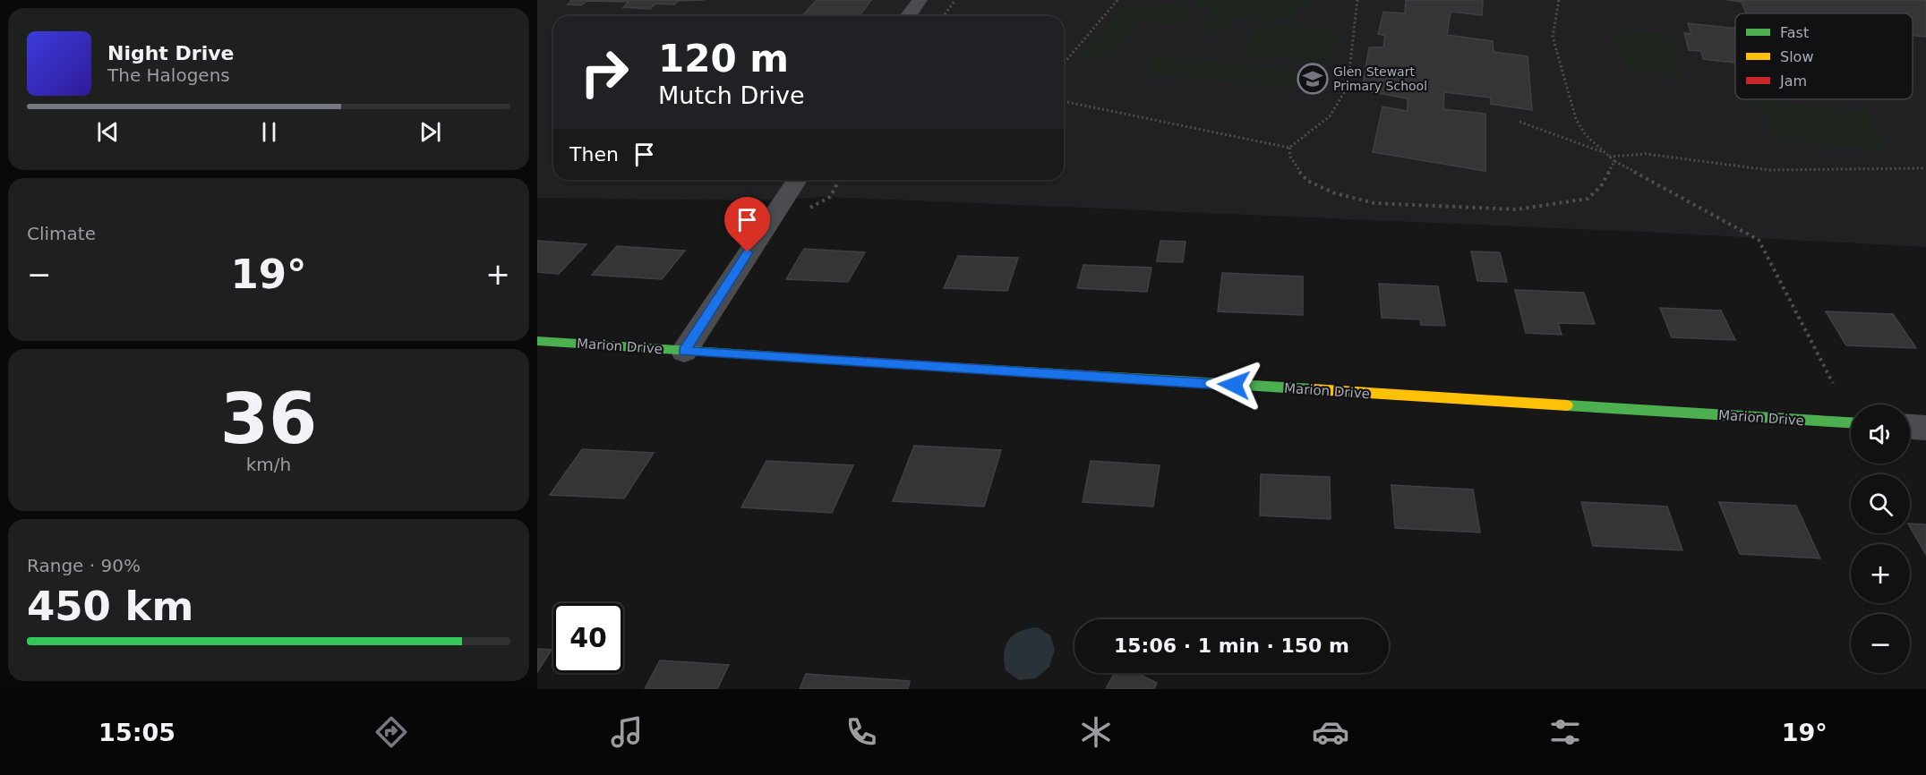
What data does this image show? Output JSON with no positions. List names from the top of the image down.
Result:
{
  "streets": {
    "street": ["Marion Drive"]
  },
  "places": {
    "school or university": ["Glen Stewart Primary School"]
  },
  "legend": ["Fast", "Slow", "Jam"],
  "page": {
    "turn": ["120 m", "Mutch Drive"],
    "song": ["Night Drive", "The Halogens"],
    "then": "Then",
    "tile": [
      "Climate",
      ["36", "km/h"],
      ["Range · 90%", "450 km"]
    ],
    "heat": ["−", "19°", "+"],
    "map_buttons": ["+", "−"],
    "limit": "40",
    "trip": "15:06 · 1 min · 150 m",
    "tabs": ["15:05", "19°"]
  }
}
